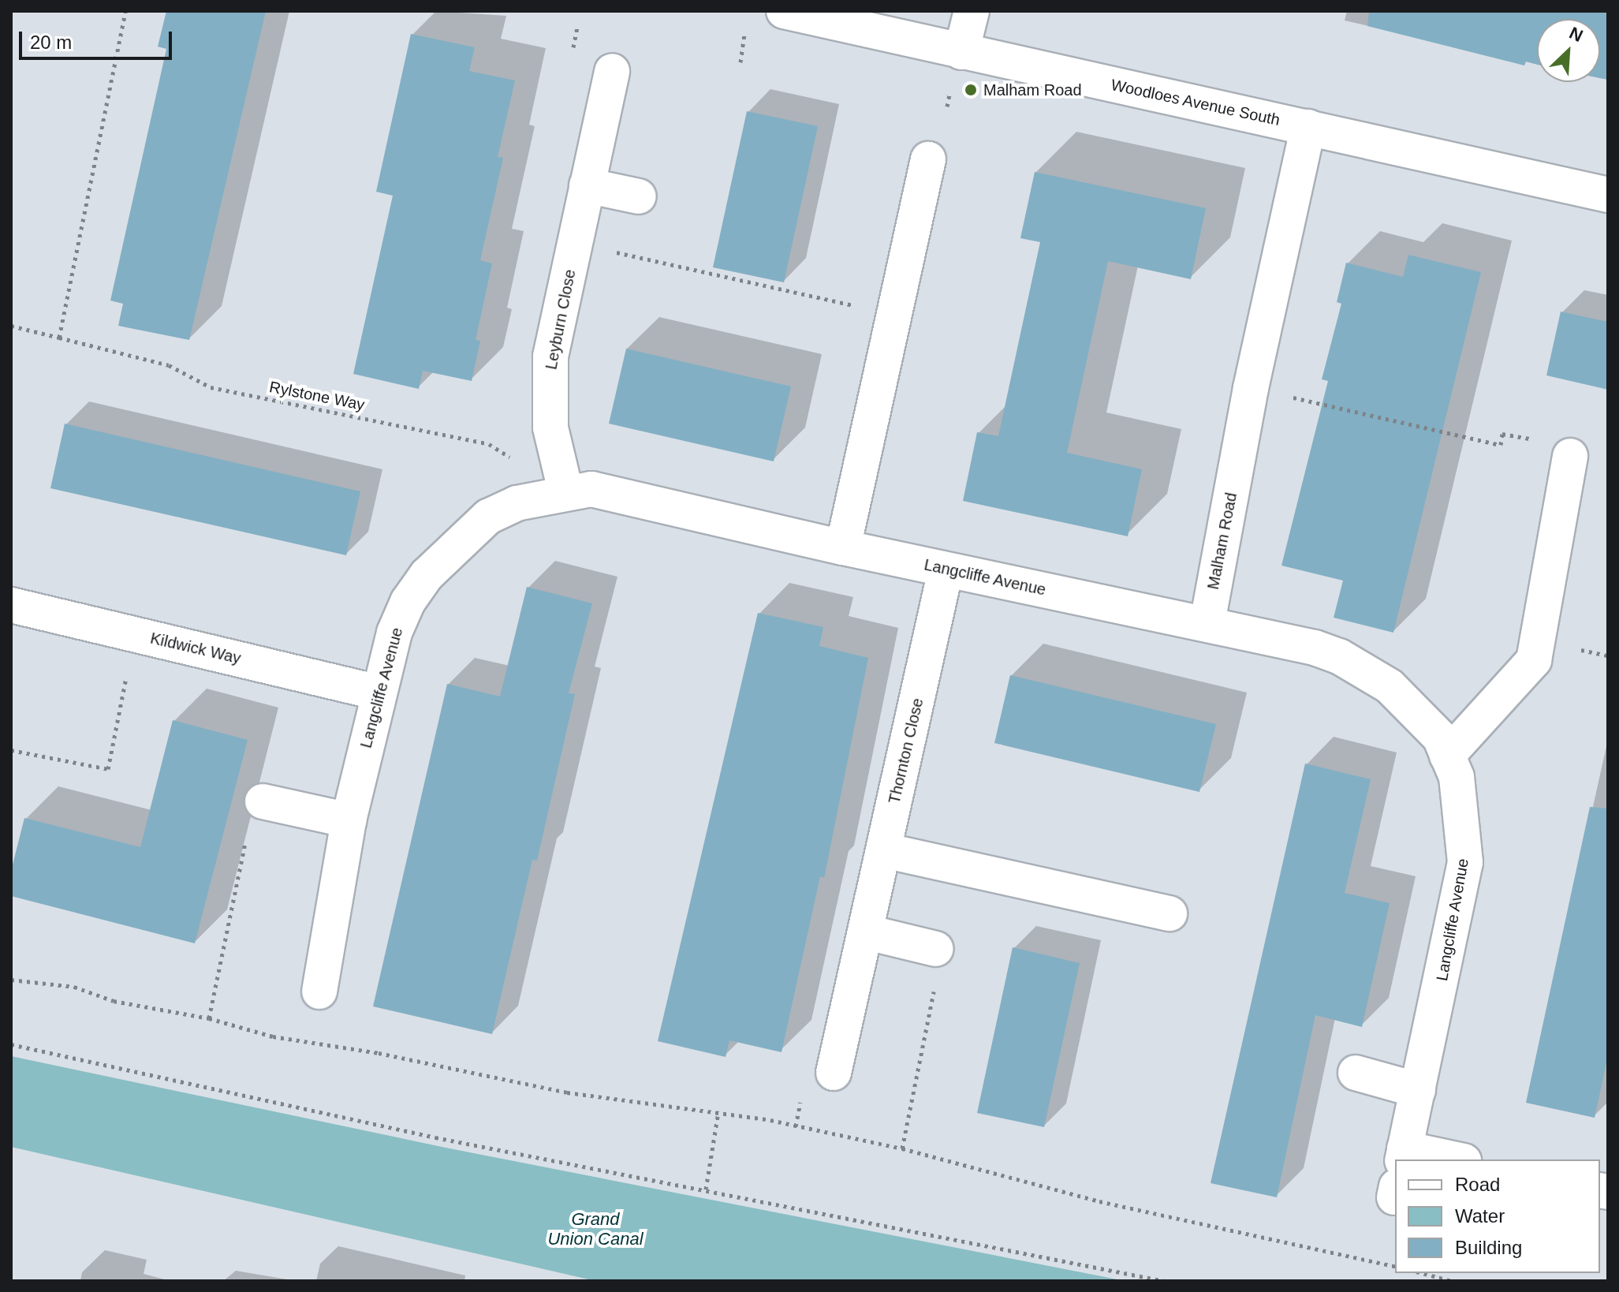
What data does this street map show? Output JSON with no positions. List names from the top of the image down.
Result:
{
  "streets": {
    "street": [
      "Woodloes Avenue South",
      "Leyburn Close",
      "Malham Road",
      "Langcliffe Avenue",
      "Kildwick Way",
      "Thornton Close"
    ],
    "path": ["Rylstone Way"]
  },
  "crossings": [
    ["Woodloes Avenue South", "Malham Road"],
    ["Leyburn Close", "Rylstone Way"],
    ["Leyburn Close", "Langcliffe Avenue"],
    ["Rylstone Way", "Langcliffe Avenue"],
    ["Malham Road", "Langcliffe Avenue"],
    ["Langcliffe Avenue", "Kildwick Way"],
    ["Langcliffe Avenue", "Thornton Close"]
  ],
  "water": ["Grand Union Canal"],
  "places": ["Malham Road"],
  "legend": ["Road", "Water", "Building"],
  "scale_bar": "20 m",
  "north": "top right"
}
